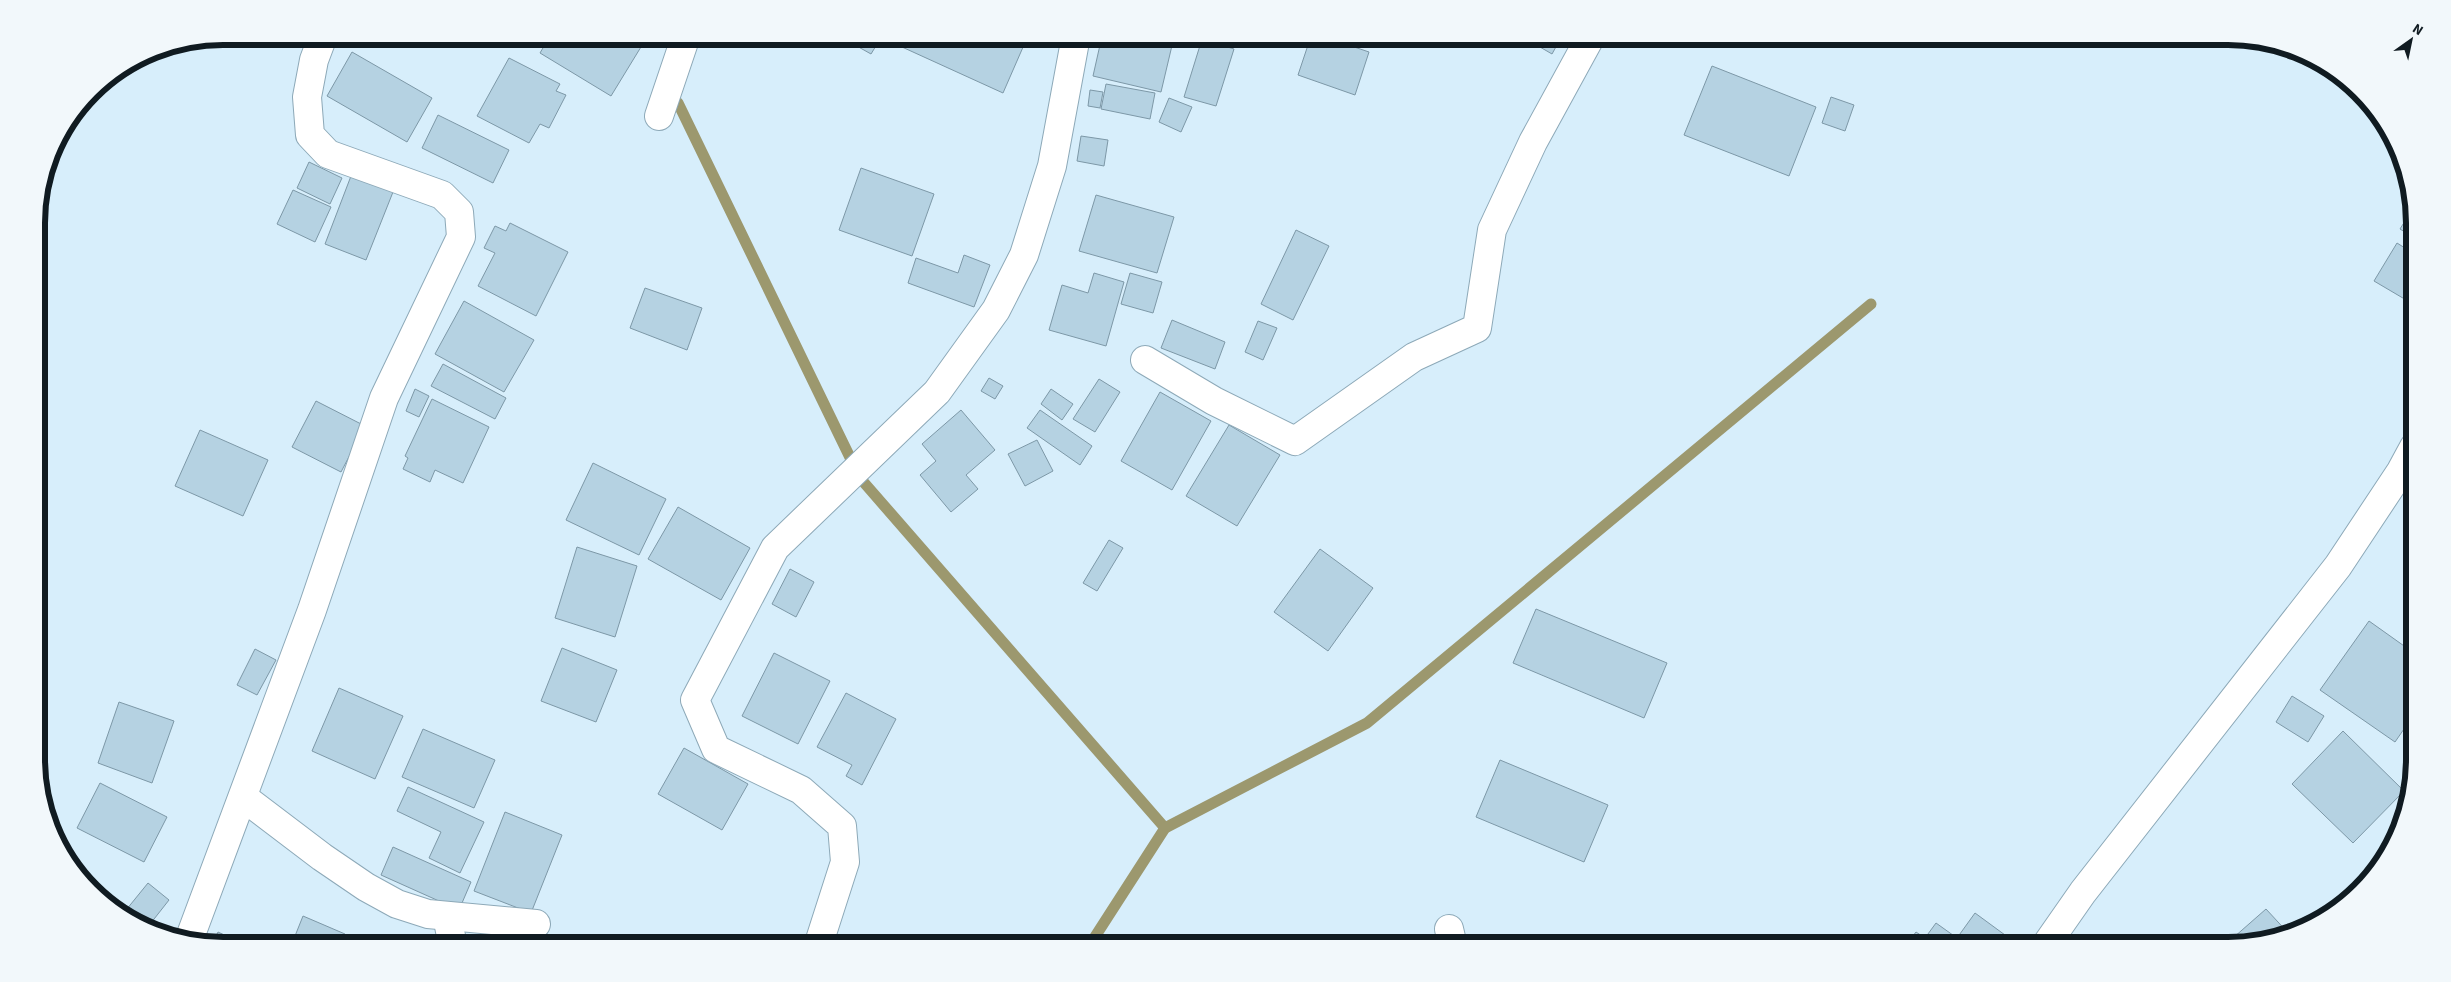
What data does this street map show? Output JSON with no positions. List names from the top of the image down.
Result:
{
  "north": "top right"
}
